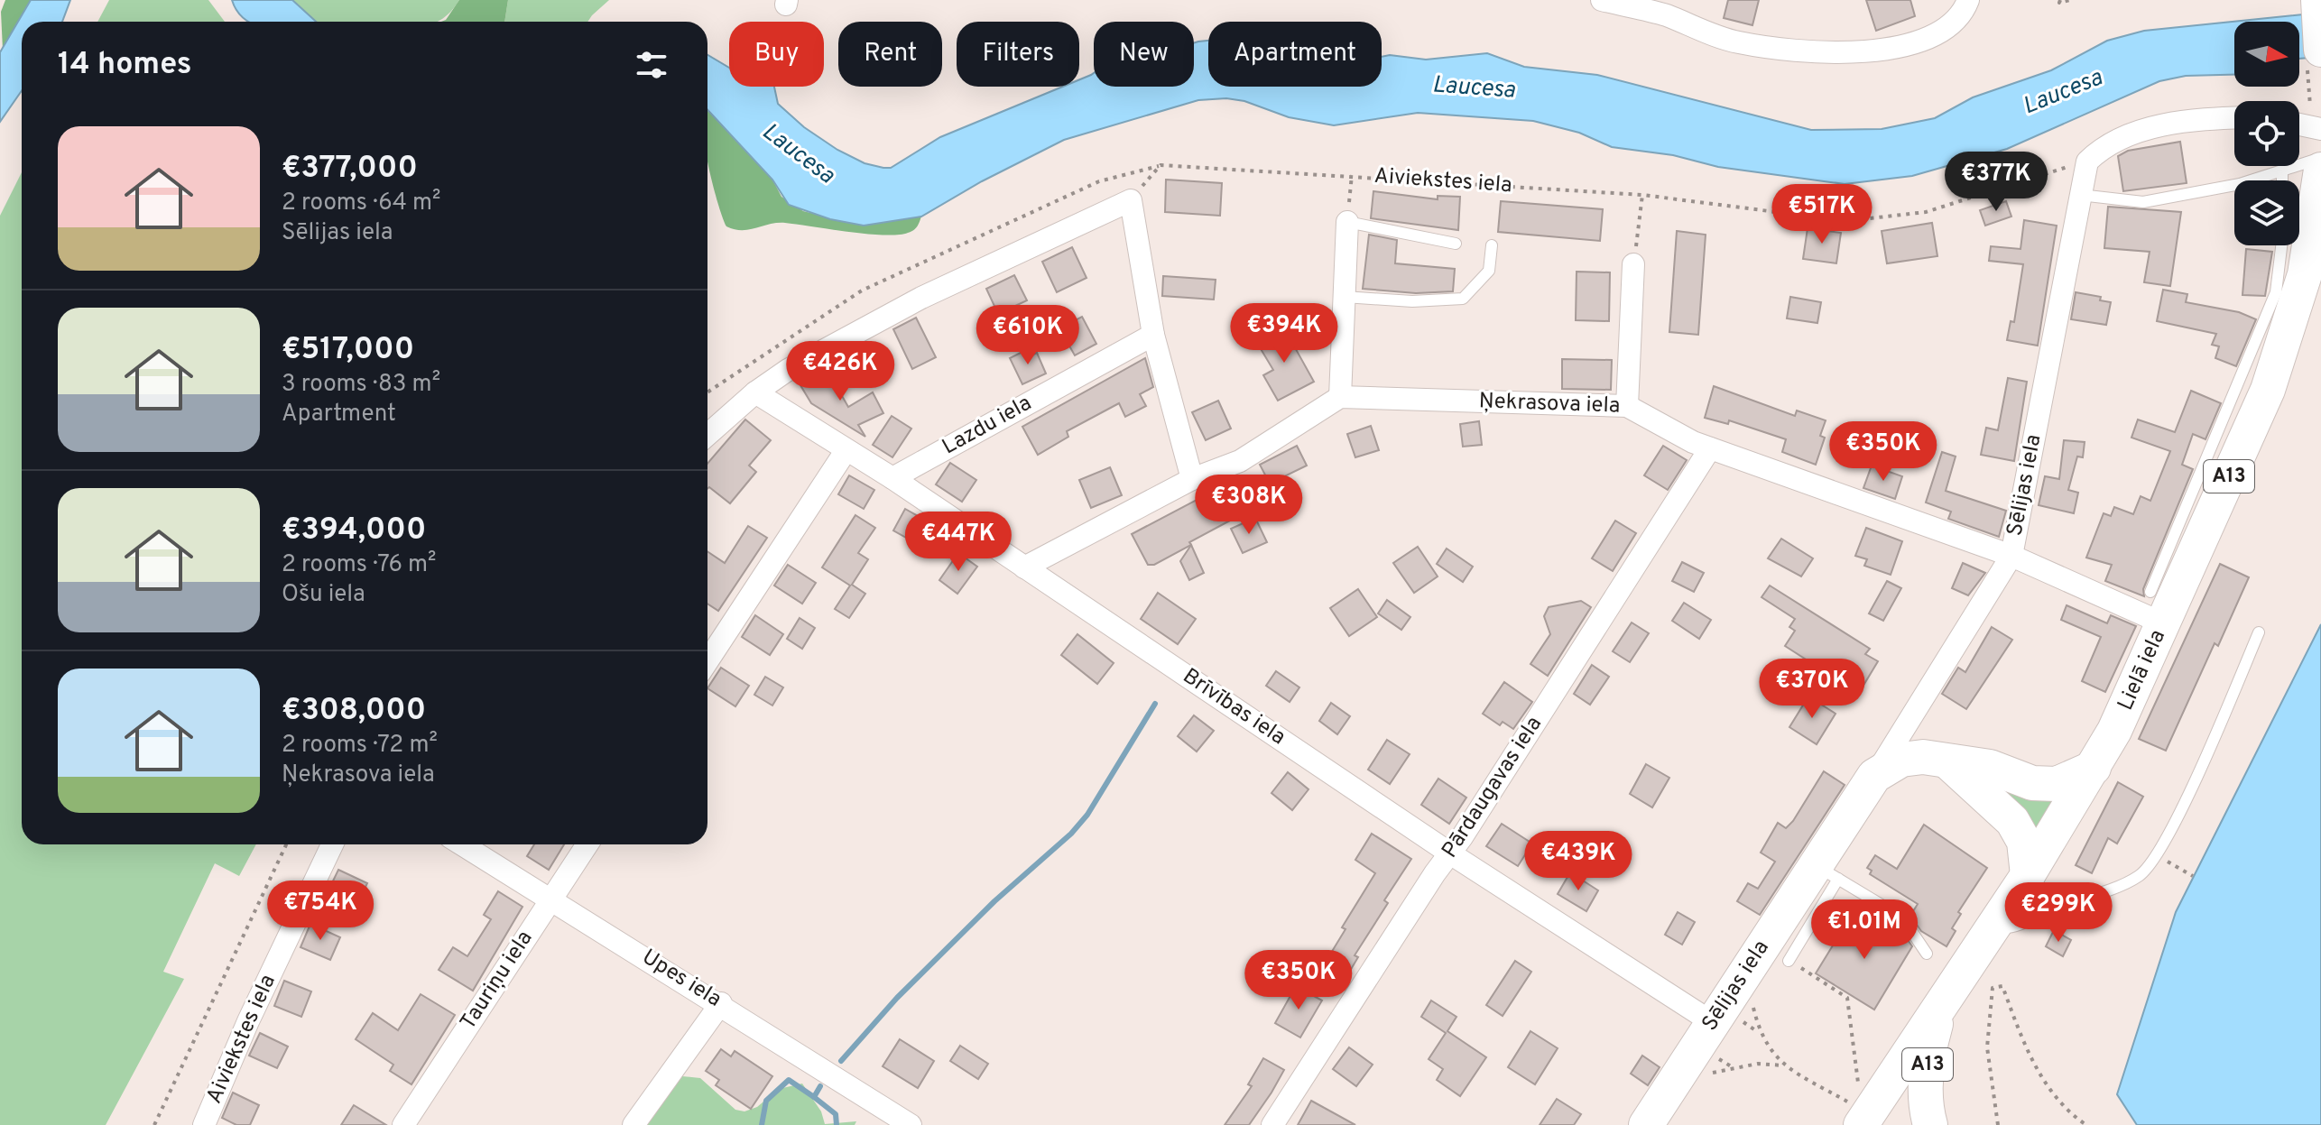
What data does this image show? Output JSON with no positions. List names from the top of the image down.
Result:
{
  "streets": {
    "main road": ["A13", "Sēlijas iela", "Lielā iela"],
    "street": [
      "Aiviekstes iela",
      "Ņekrasova iela",
      "Lazdu iela",
      "Brīvības iela",
      "Pārdaugavas iela",
      "Upes iela",
      "Tauriņu iela"
    ]
  },
  "crossings": [
    ["Aiviekstes iela", "Sēlijas iela"],
    ["Ņekrasova iela", "Sēlijas iela"],
    ["Ņekrasova iela", "Lielā iela"],
    ["Ņekrasova iela", "Pārdaugavas iela"],
    ["Lazdu iela", "Brīvības iela"],
    ["A13", "Lielā iela"],
    ["Sēlijas iela", "Lielā iela"],
    ["Sēlijas iela", "Brīvības iela"],
    ["Brīvības iela", "Pārdaugavas iela"],
    ["Upes iela", "Tauriņu iela"]
  ],
  "water": ["Laucesa"],
  "north": "right",
  "page": {
    "chip": [
      "Buy",
      "Rent",
      "Filters",
      "New",
      "Apartment"
    ],
    "heading": "14 homes",
    "list": [
      {
        "name": "€377,000",
        "note": "2 rooms · 64 m² · Sēlijas iela"
      },
      {
        "name": "€517,000",
        "note": "3 rooms · 83 m² · Apartment"
      },
      {
        "name": "€394,000",
        "note": "2 rooms · 76 m² · Ošu iela"
      },
      {
        "name": "€308,000",
        "note": "2 rooms · 72 m² · Ņekrasova iela"
      }
    ],
    "price": [
      "€377K",
      "€517K",
      "€394K",
      "€610K",
      "€426K",
      "€350K",
      "€308K",
      "€447K",
      "€370K",
      "€439K",
      "€754K",
      "€299K",
      "€1.01M",
      "€350K"
    ]
  }
}
